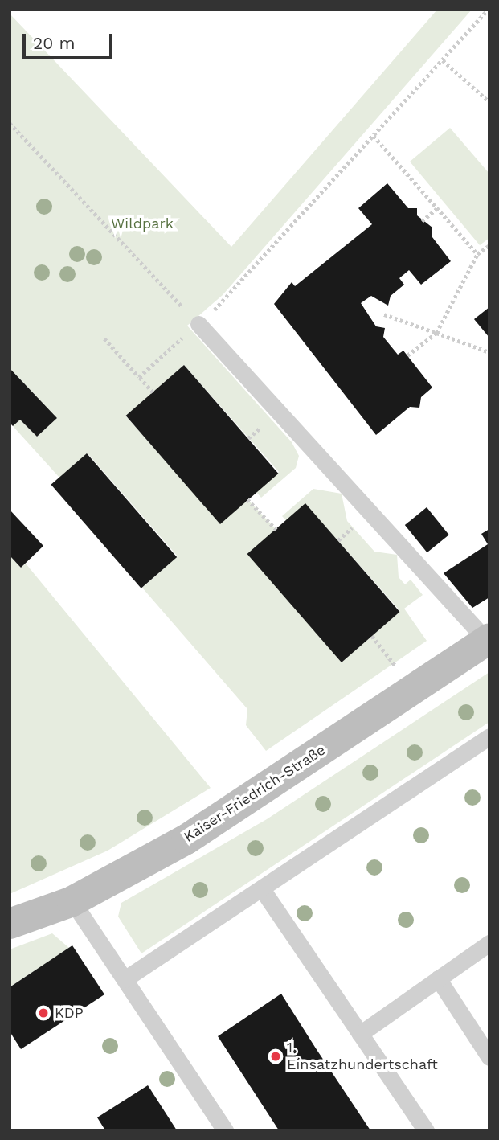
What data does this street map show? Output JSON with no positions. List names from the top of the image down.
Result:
{
  "streets": {
    "street": ["Kaiser-Friedrich-Straße"]
  },
  "parks": ["Wildpark"],
  "places": ["KDP", "1. Einsatzhundertschaft"],
  "scale_bar": "20 m"
}
